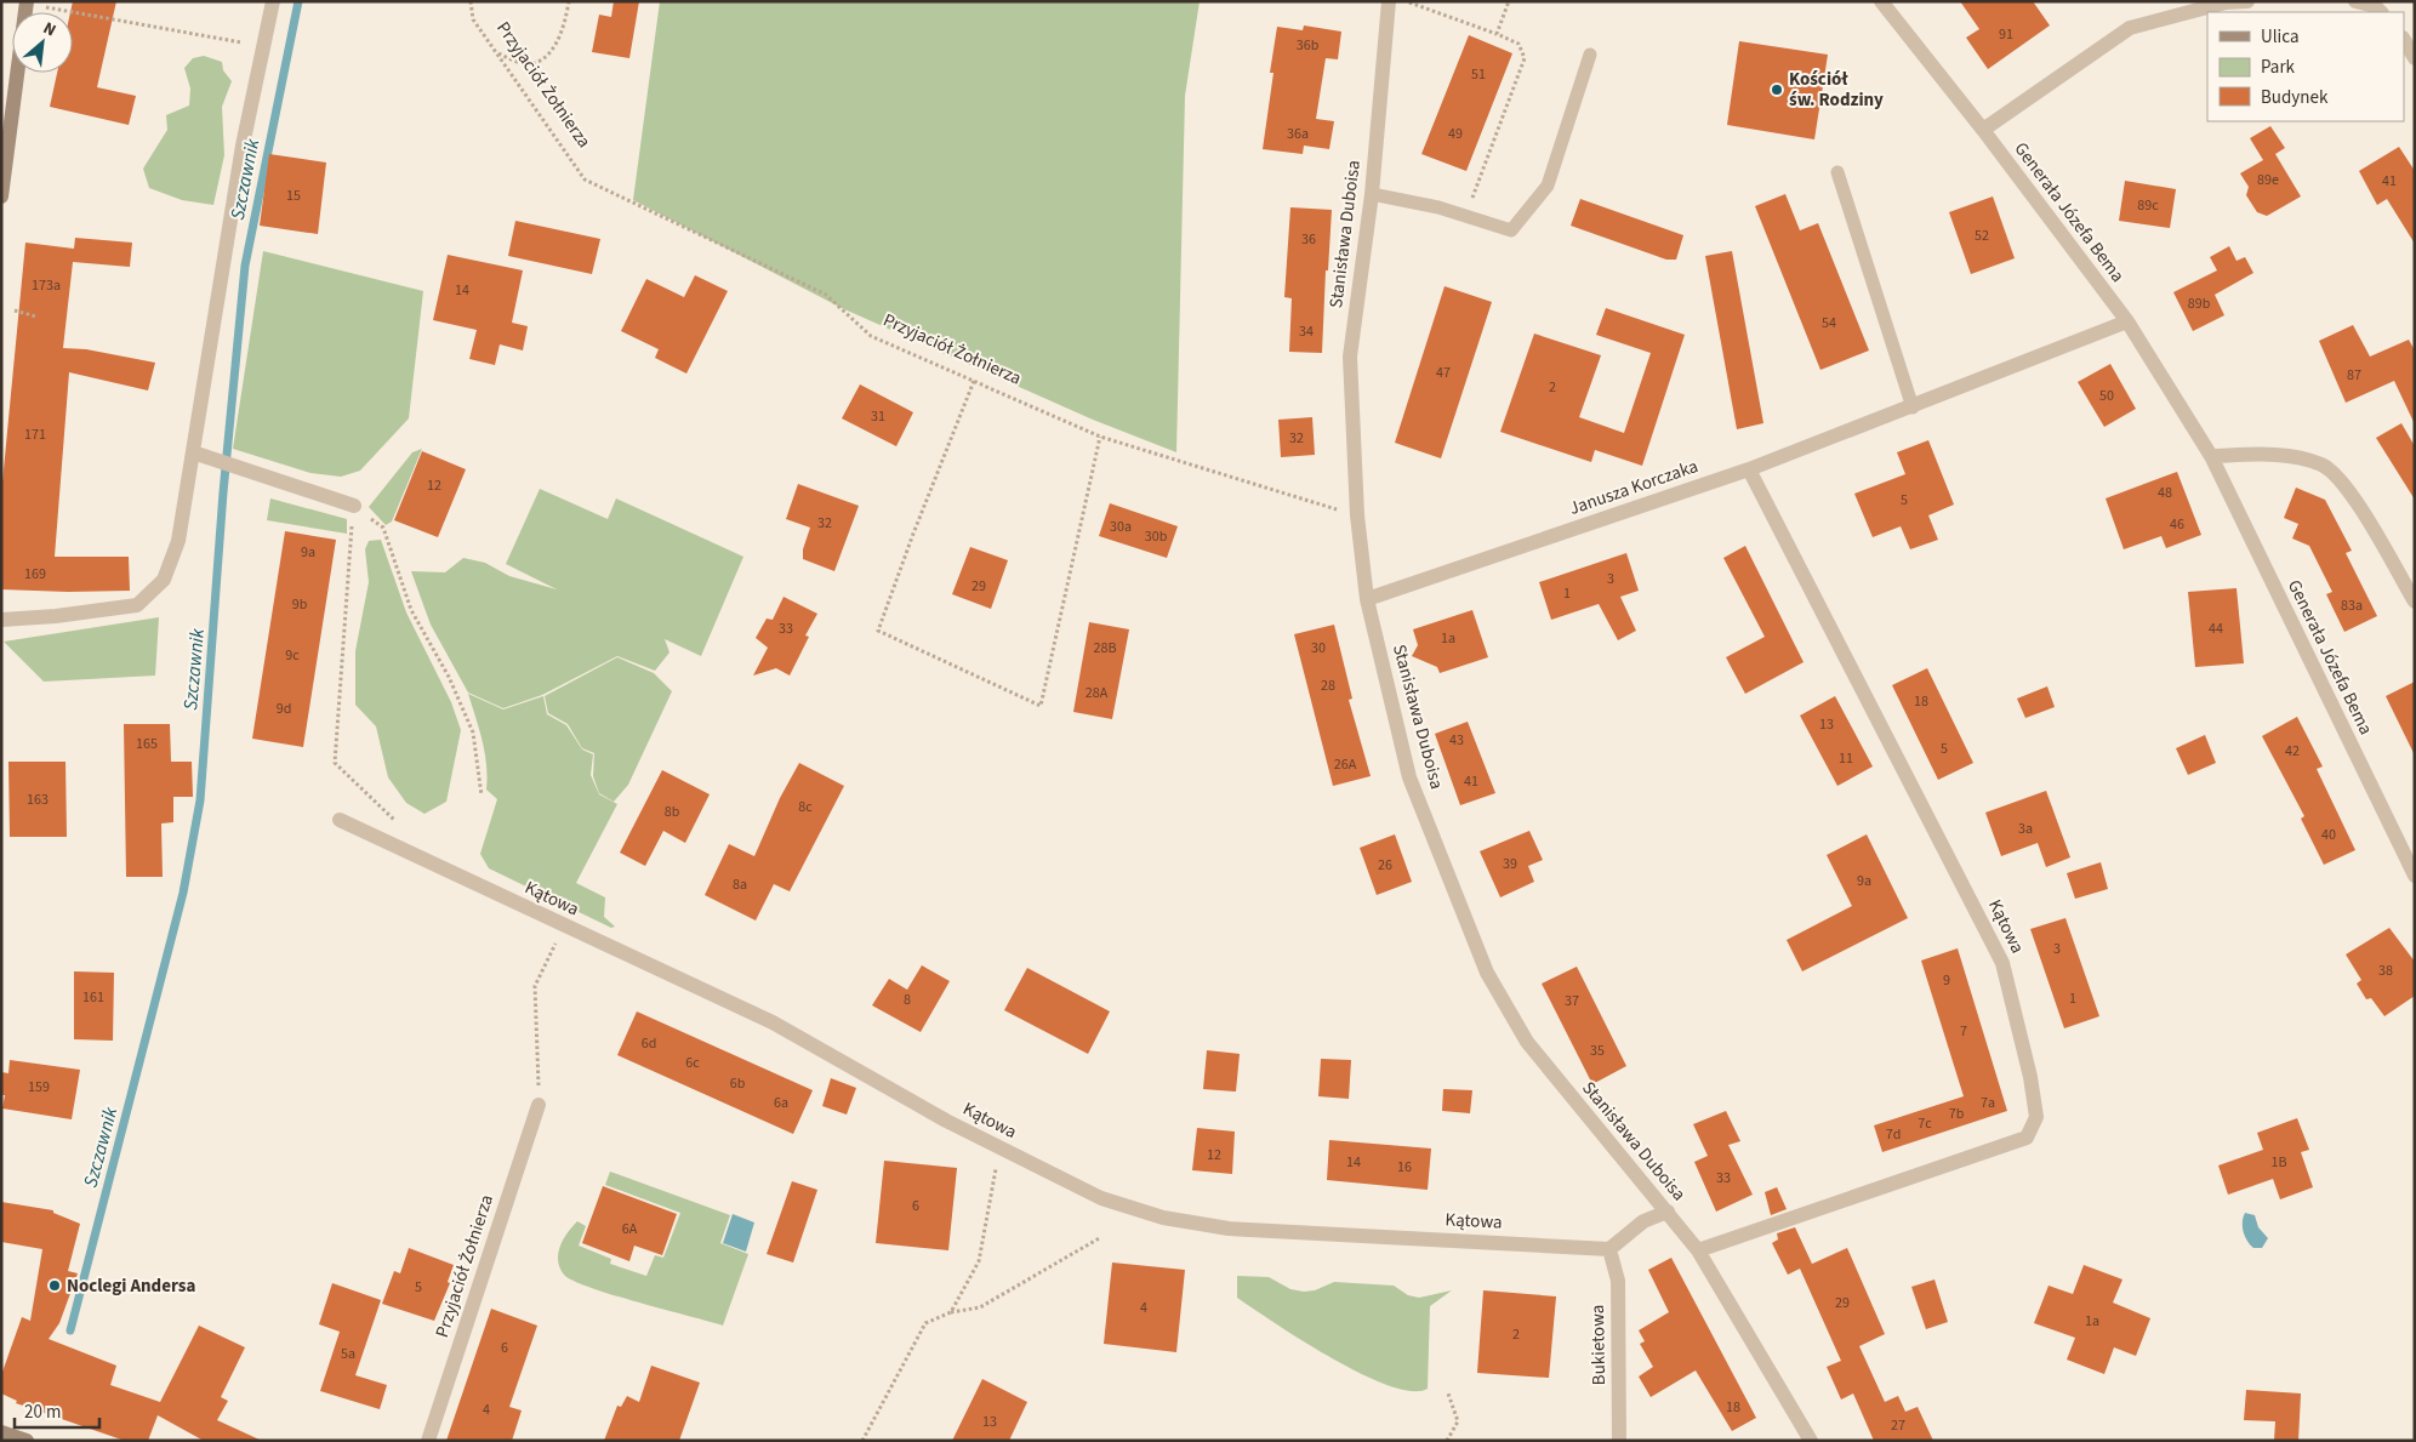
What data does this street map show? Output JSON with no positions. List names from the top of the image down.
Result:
{
  "streets": {
    "street": [
      "Przyjaciół Żołnierza",
      "Generała Józefa Bema",
      "Stanisława Duboisa",
      "Janusza Korczaka",
      "Kątowa",
      "Bukietowa"
    ]
  },
  "crossings": [
    ["Przyjaciół Żołnierza", "Stanisława Duboisa"],
    ["Generała Józefa Bema", "Janusza Korczaka"],
    ["Stanisława Duboisa", "Janusza Korczaka"],
    ["Stanisława Duboisa", "Kątowa"],
    ["Janusza Korczaka", "Kątowa"],
    ["Kątowa", "Bukietowa"]
  ],
  "water": ["Szczawnik"],
  "places": ["Kościół św. Rodziny", "Noclegi Andersa"],
  "house_numbers": [
    "91",
    "36b",
    "51",
    "36a",
    "49",
    "89e",
    "41",
    "15",
    "89c",
    "52",
    "36",
    "173a",
    "14",
    "89b",
    "54",
    "34",
    "47",
    "87",
    "2",
    "50",
    "31",
    "171",
    "32",
    "12",
    "48",
    "5",
    "32",
    "46",
    "30a",
    "30b",
    "9a",
    "169",
    "3",
    "29",
    "1",
    "9b",
    "83a",
    "33",
    "44",
    "1a",
    "28B",
    "30",
    "9c",
    "28",
    "28A",
    "18",
    "9d",
    "13",
    "43",
    "165",
    "5",
    "42",
    "11",
    "26A",
    "41",
    "163",
    "8c",
    "8b",
    "3a",
    "40",
    "39",
    "26",
    "9a",
    "8a",
    "3",
    "38",
    "9",
    "161",
    "1",
    "8",
    "37",
    "7",
    "6d",
    "35",
    "6c",
    "6b",
    "159",
    "6a",
    "7a",
    "7b",
    "7c",
    "7d",
    "12",
    "14",
    "1B",
    "16",
    "33",
    "6",
    "6A",
    "5",
    "29",
    "4",
    "1a",
    "2",
    "6",
    "5a",
    "18",
    "4",
    "13",
    "27"
  ],
  "legend": ["Ulica", "Park", "Budynek"],
  "scale_bar": "20 m",
  "north": "top right"
}
